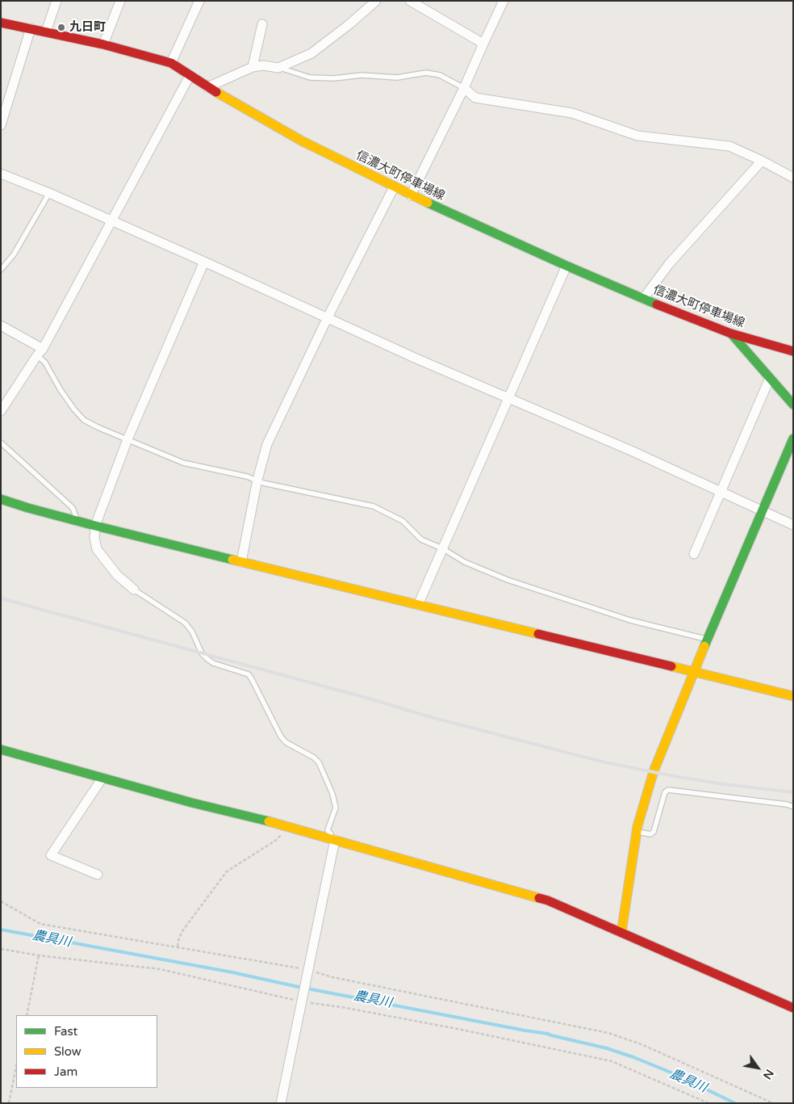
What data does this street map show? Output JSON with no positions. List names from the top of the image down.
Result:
{
  "streets": {
    "street": ["信濃大町停車場線"]
  },
  "water": ["農具川"],
  "places": ["九日町"],
  "legend": ["Fast", "Slow", "Jam"],
  "north": "bottom right"
}
